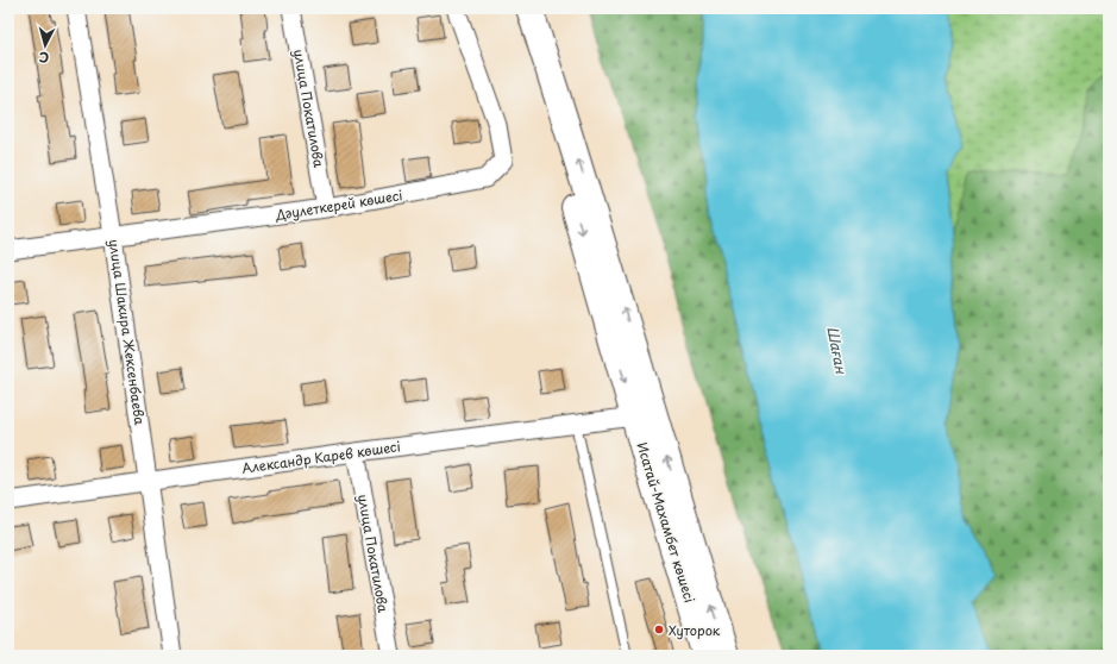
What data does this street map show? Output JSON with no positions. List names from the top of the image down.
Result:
{
  "streets": {
    "main road": ["Исатай-Махамбет көшесі"],
    "street": [
      "улица Покатилова",
      "Дәулеткерей көшесі",
      "улица Шакира Жексенбаева",
      "Александр Карев көшесі"
    ]
  },
  "crossings": [
    ["улица Покатилова", "Дәулеткерей көшесі"],
    ["улица Покатилова", "Александр Карев көшесі"],
    ["Дәулеткерей көшесі", "улица Шакира Жексенбаева"],
    ["улица Шакира Жексенбаева", "Александр Карев көшесі"],
    ["Александр Карев көшесі", "Исатай-Махамбет көшесі"]
  ],
  "water": ["Шаған"],
  "places": ["Хуторок"],
  "north": "bottom"
}
